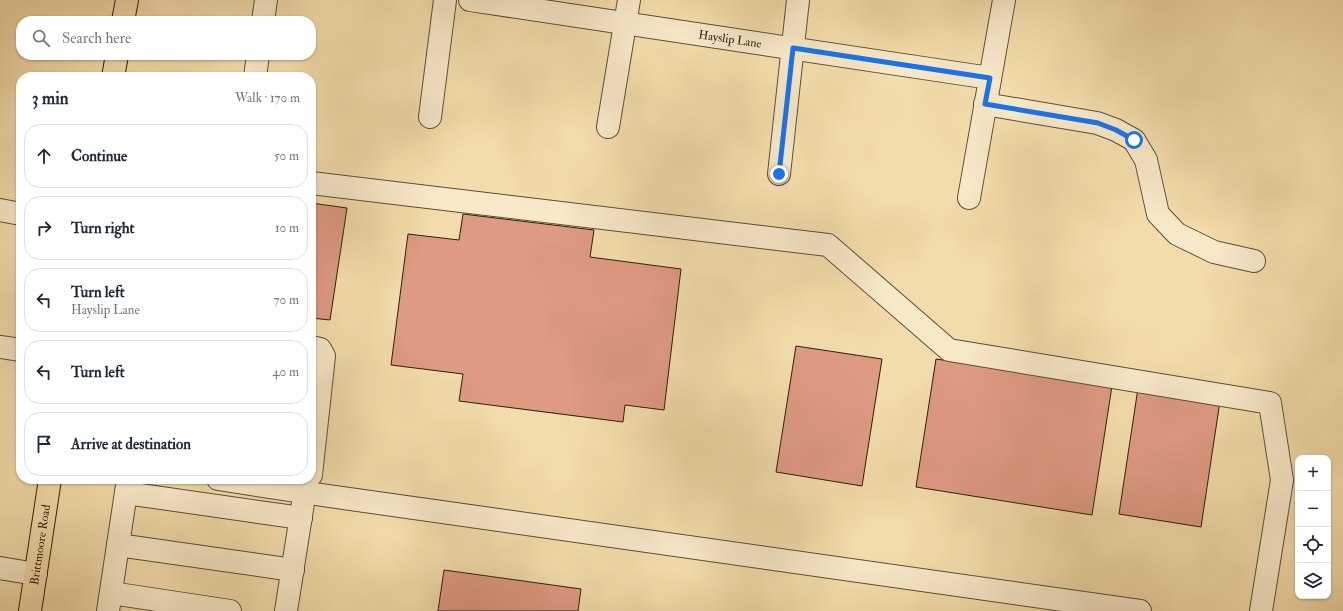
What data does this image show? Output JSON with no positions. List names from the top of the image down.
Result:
{
  "streets": {
    "main road": ["Brittmoore Road"],
    "street": ["Hayslip Lane"]
  },
  "page": {
    "search": "Search here",
    "heading": ["3 min", "Walk · 170 m"],
    "list": [
      ["Continue", "50 m"],
      ["Turn right", "10 m"],
      ["Turn left", "Hayslip Lane", "70 m"],
      ["Turn left", "40 m"],
      "Arrive at destination"
    ],
    "map_buttons": ["+", "−"]
  }
}
